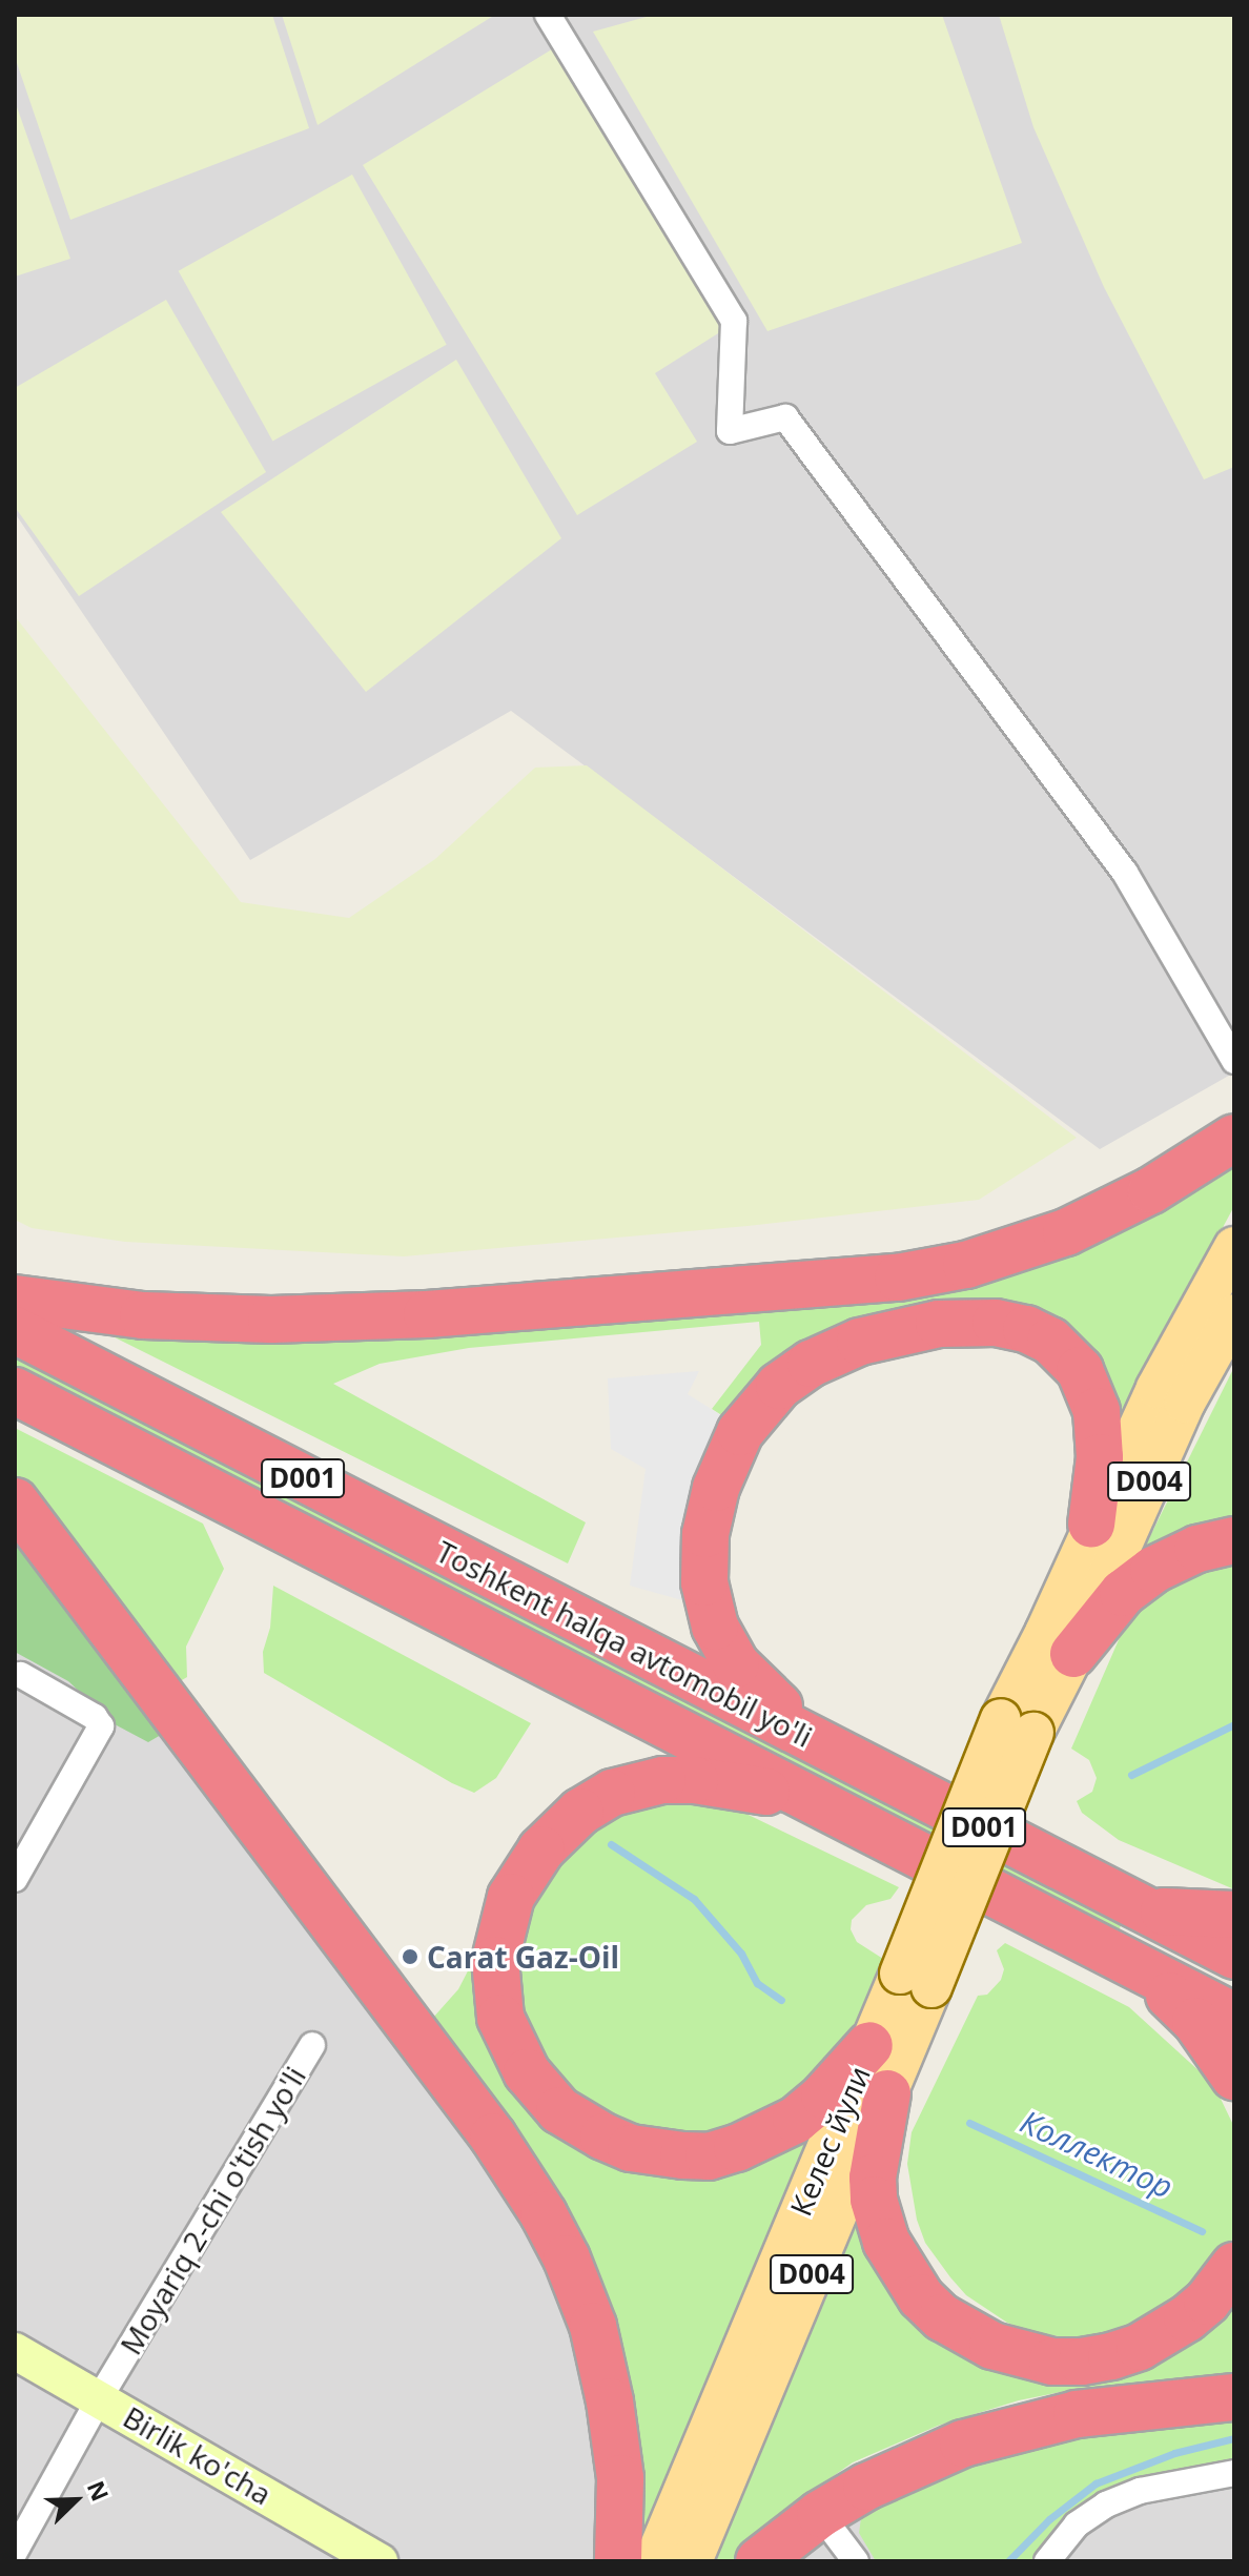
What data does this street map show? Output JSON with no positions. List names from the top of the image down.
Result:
{
  "streets": {
    "highway": ["D001", "Toshkent halqa avtomobil yo'li"],
    "main road": ["D004", "Келес йули"],
    "street": ["Moyariq 2-chi o'tish yo'li", "Birlik ko'cha"]
  },
  "crossings": [
    ["D004", "Келес йули"],
    ["Moyariq 2-chi o'tish yo'li", "Birlik ko'cha"]
  ],
  "water": ["Коллектор"],
  "places": ["Carat Gaz-Oil"],
  "north": "top right"
}
